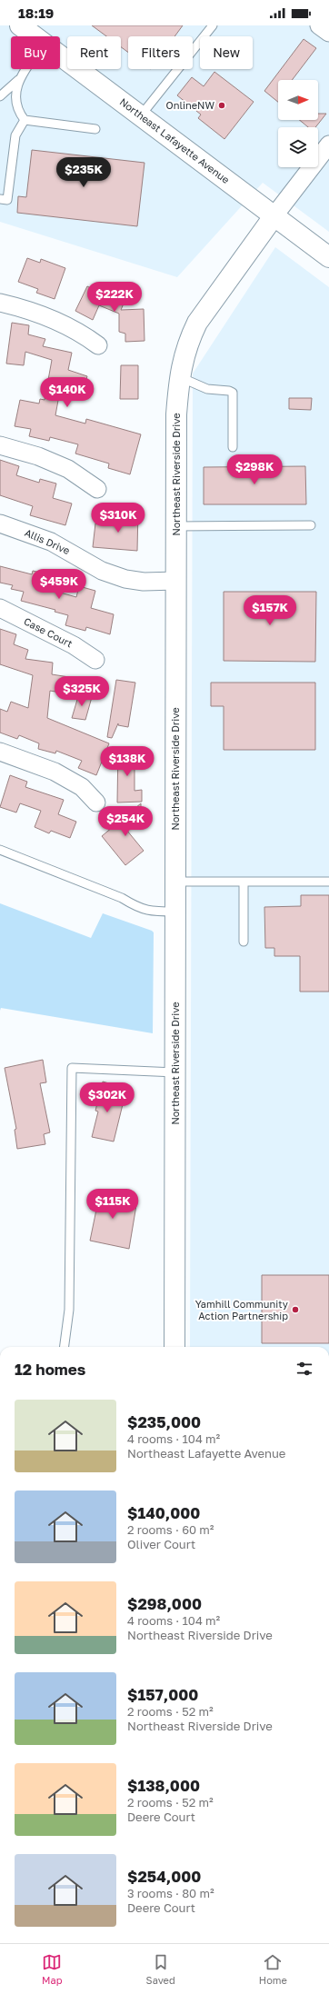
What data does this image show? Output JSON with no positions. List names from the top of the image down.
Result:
{
  "streets": {
    "street": [
      "Northeast Lafayette Avenue",
      "Northeast Riverside Drive",
      "Allis Drive",
      "Case Court"
    ]
  },
  "crossings": [
    ["Northeast Lafayette Avenue", "Northeast Riverside Drive"],
    ["Northeast Riverside Drive", "Allis Drive"]
  ],
  "places": ["OnlineNW", "Yamhill Community Action Partnership"],
  "north": "right",
  "page": {
    "status": "18:19",
    "chip": [
      "Buy",
      "Rent",
      "Filters",
      "New"
    ],
    "price": [
      "$235K",
      "$222K",
      "$140K",
      "$298K",
      "$310K",
      "$459K",
      "$157K",
      "$325K",
      "$138K",
      "$254K",
      "$302K",
      "$115K"
    ],
    "heading": "12 homes",
    "list": [
      {
        "name": "$235,000",
        "note": "4 rooms · 104 m² · Northeast Lafayette Avenue"
      },
      {
        "name": "$140,000",
        "note": "2 rooms · 60 m² · Oliver Court"
      },
      {
        "name": "$298,000",
        "note": "4 rooms · 104 m² · Northeast Riverside Drive"
      },
      {
        "name": "$157,000",
        "note": "2 rooms · 52 m² · Northeast Riverside Drive"
      },
      {
        "name": "$138,000",
        "note": "2 rooms · 52 m² · Deere Court"
      },
      {
        "name": "$254,000",
        "note": "3 rooms · 80 m² · Deere Court"
      }
    ],
    "tabs": ["Map", "Saved", "Home"]
  }
}
